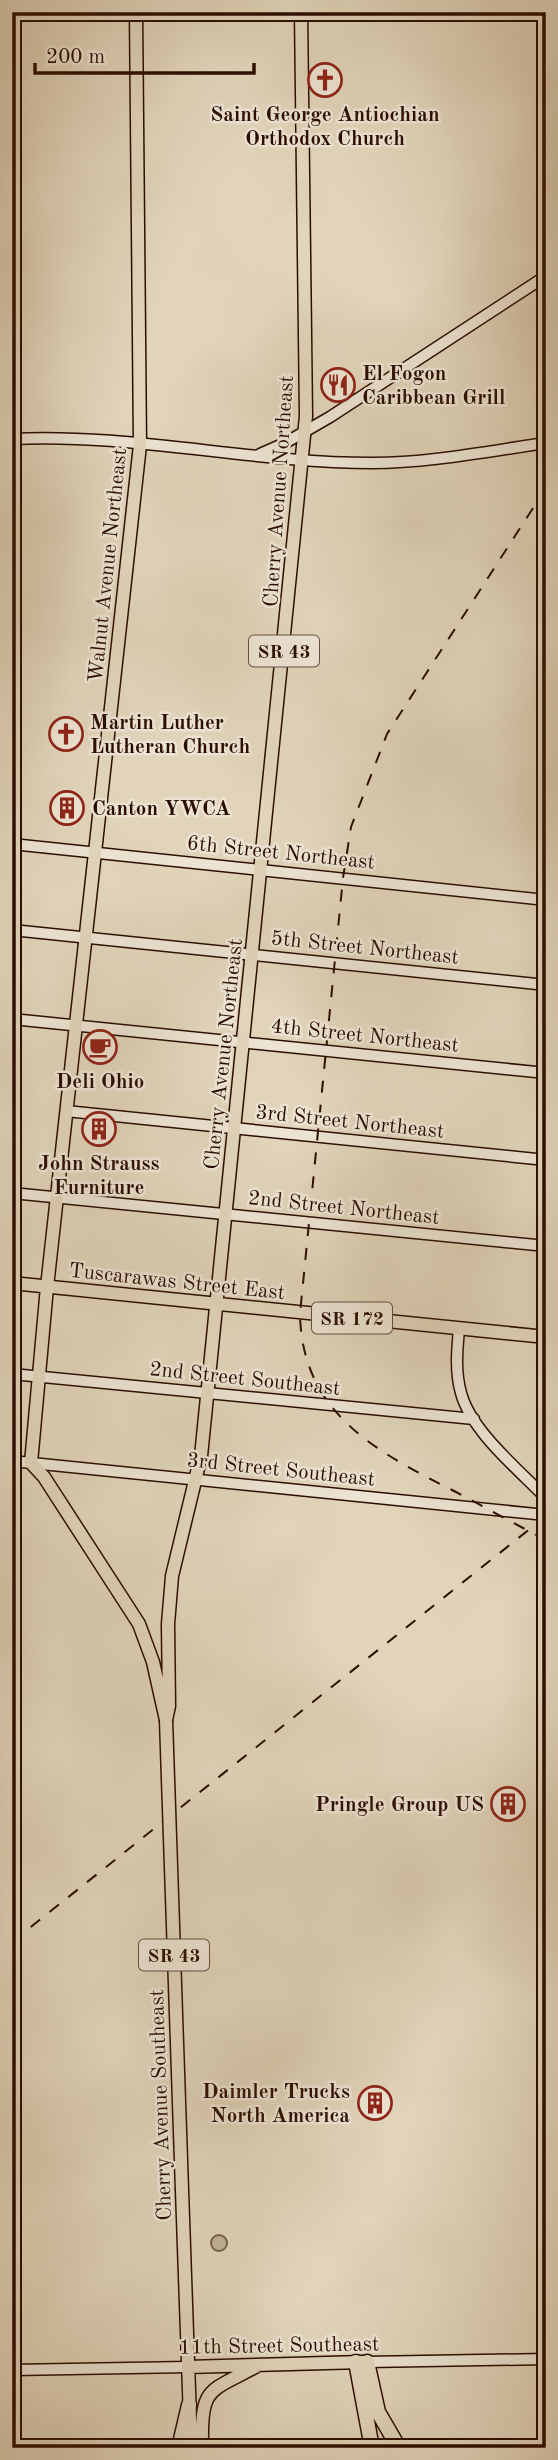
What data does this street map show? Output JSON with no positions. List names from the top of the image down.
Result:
{
  "streets": {
    "main road": [
      "Cherry Avenue Northeast",
      "Walnut Avenue Northeast",
      "SR 43",
      "Tuscarawas Street East",
      "SR 172",
      "Cherry Avenue Southeast",
      "11th Street Southeast"
    ],
    "street": [
      "6th Street Northeast",
      "5th Street Northeast",
      "4th Street Northeast",
      "3rd Street Northeast",
      "2nd Street Northeast",
      "2nd Street Southeast",
      "3rd Street Southeast"
    ]
  },
  "crossings": [
    ["Cherry Avenue Northeast", "6th Street Northeast"],
    ["Cherry Avenue Northeast", "5th Street Northeast"],
    ["Cherry Avenue Northeast", "4th Street Northeast"],
    ["Cherry Avenue Northeast", "3rd Street Northeast"],
    ["Cherry Avenue Northeast", "2nd Street Northeast"],
    ["Cherry Avenue Northeast", "Tuscarawas Street East"],
    ["Cherry Avenue Northeast", "Cherry Avenue Southeast"],
    ["Walnut Avenue Northeast", "6th Street Northeast"],
    ["Walnut Avenue Northeast", "5th Street Northeast"],
    ["Walnut Avenue Northeast", "4th Street Northeast"],
    ["Walnut Avenue Northeast", "3rd Street Northeast"],
    ["Walnut Avenue Northeast", "2nd Street Northeast"],
    ["Walnut Avenue Northeast", "Tuscarawas Street East"],
    ["Walnut Avenue Northeast", "2nd Street Southeast"],
    ["Walnut Avenue Northeast", "3rd Street Southeast"],
    ["Walnut Avenue Northeast", "Cherry Avenue Southeast"],
    ["Tuscarawas Street East", "Cherry Avenue Southeast"],
    ["2nd Street Southeast", "Cherry Avenue Southeast"],
    ["3rd Street Southeast", "Cherry Avenue Southeast"],
    ["Cherry Avenue Southeast", "11th Street Southeast"]
  ],
  "places": {
    "church": ["Saint George Antiochian Orthodox Church", "Martin Luther Lutheran Church"],
    "restaurant": ["El Fogon Caribbean Grill"],
    "building": [
      "Canton YWCA",
      "John Strauss Furniture",
      "Pringle Group US",
      "Daimler Trucks North America"
    ],
    "cafe": ["Deli Ohio"]
  },
  "scale_bar": "200 m"
}
